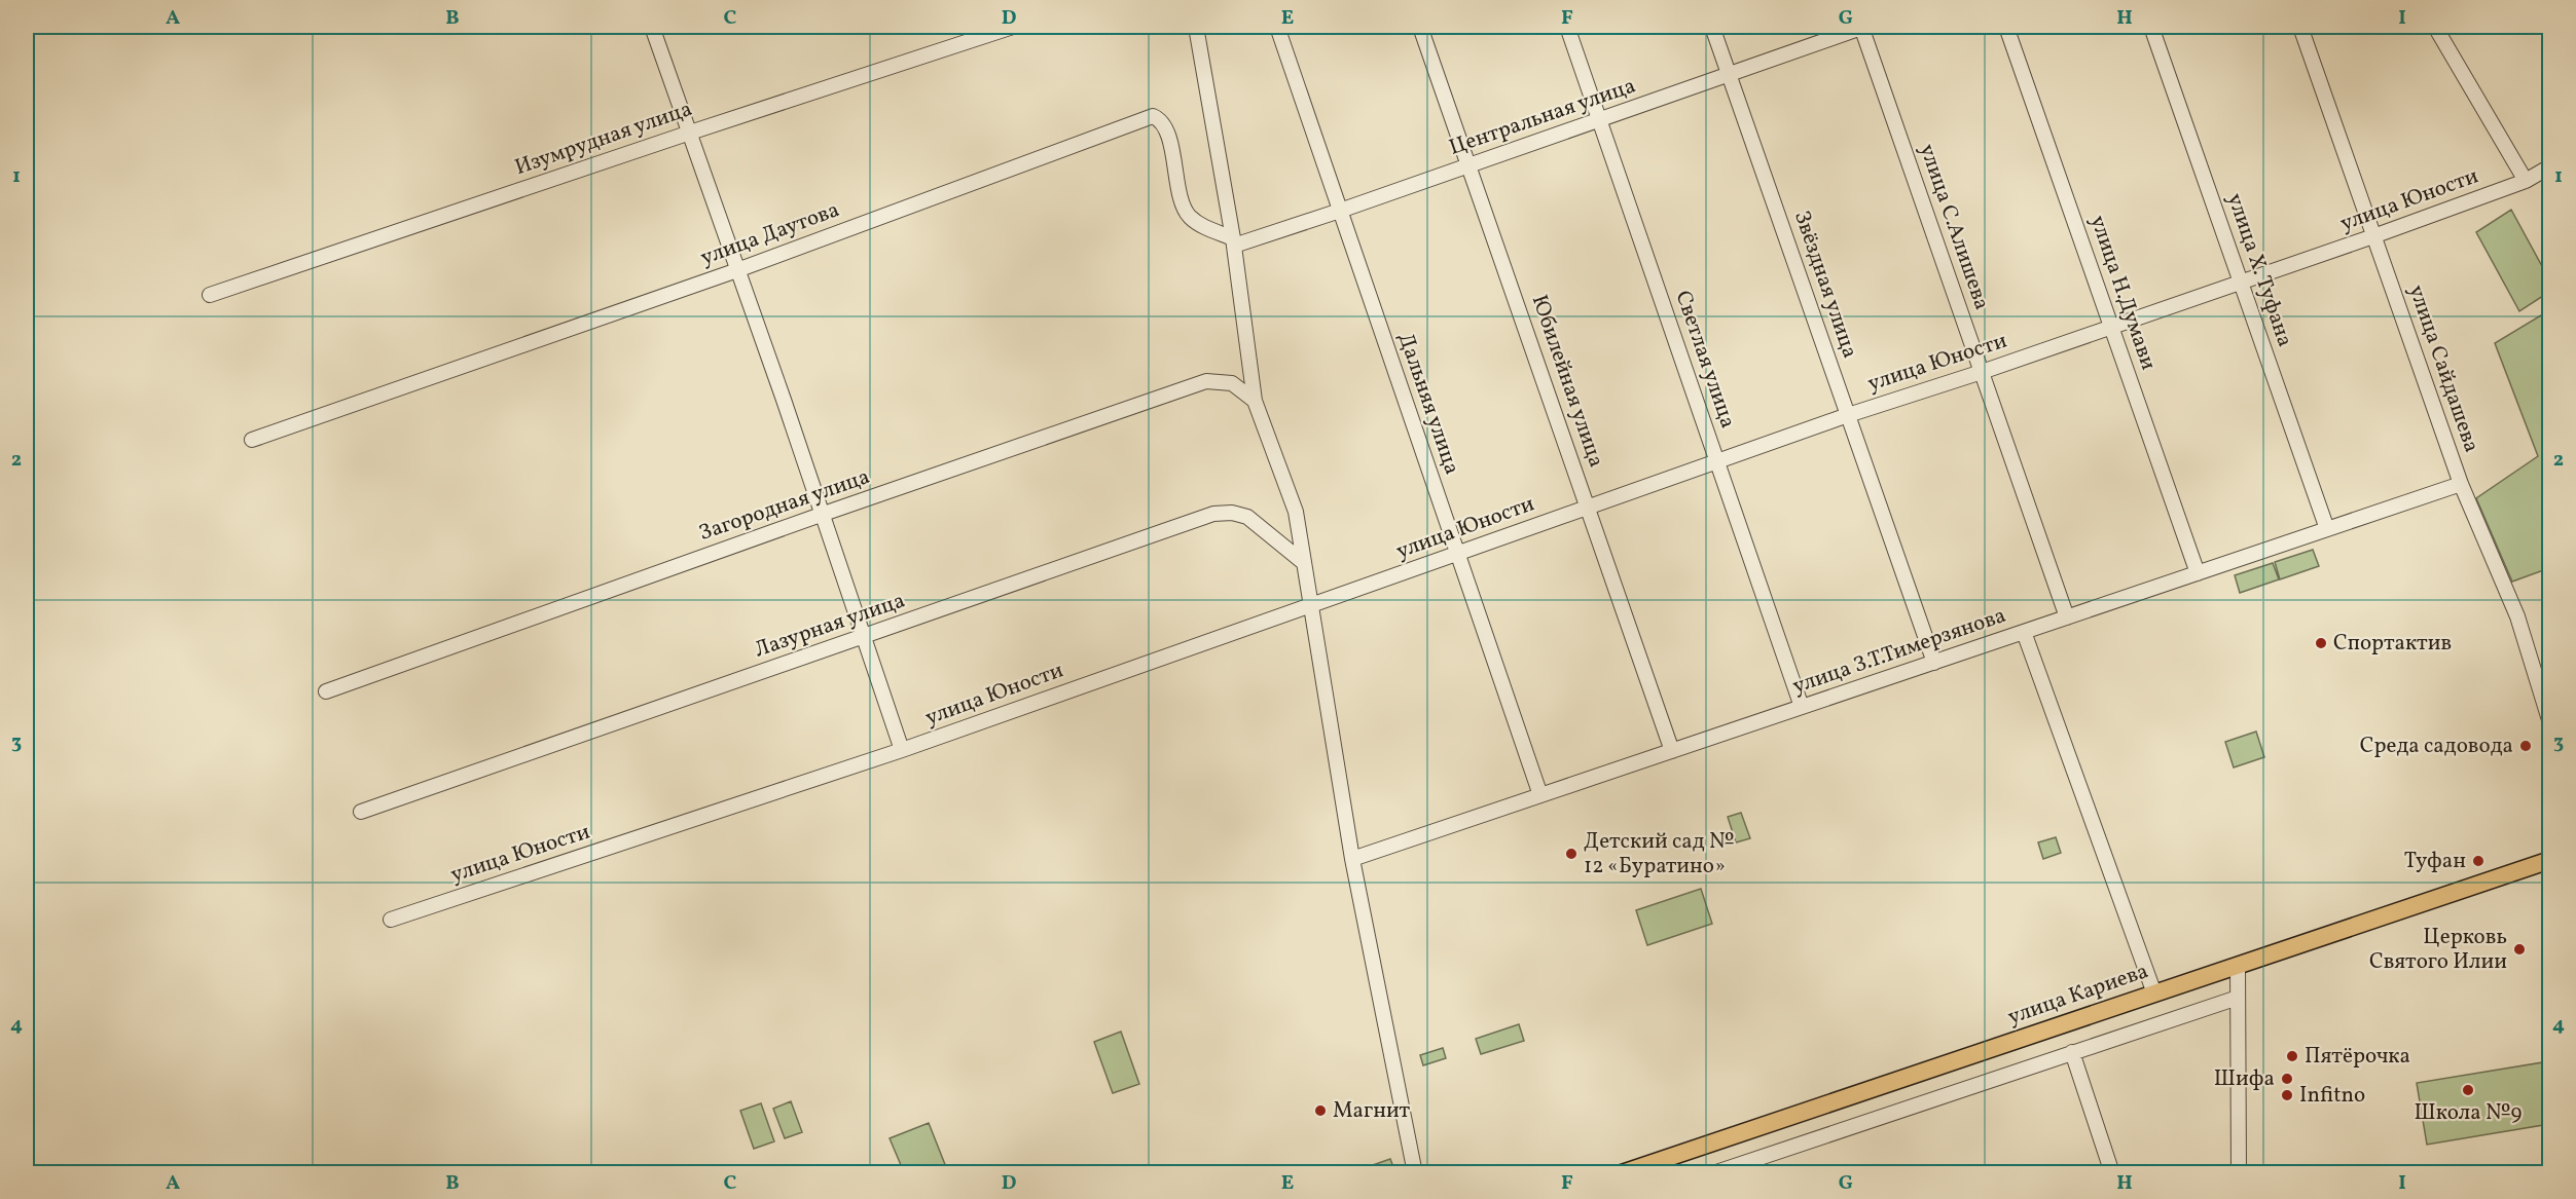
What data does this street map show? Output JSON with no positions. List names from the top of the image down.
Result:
{
  "streets": {
    "main road": ["улица Кариева"],
    "street": [
      "Центральная улица",
      "Изумрудная улица",
      "улица Юности",
      "улица С.Алишева",
      "улица Даутова",
      "улица Х. Туфана",
      "Звёздная улица",
      "улица Н.Думави",
      "Светлая улица",
      "улица Сайдашева",
      "Юбилейная улица",
      "Дальняя улица",
      "Загородная улица",
      "Лазурная улица",
      "улица З.Т.Тимерзянова"
    ]
  },
  "crossings": [
    ["Центральная улица", "улица С.Алишева"],
    ["Центральная улица", "улица Даутова"],
    ["Центральная улица", "Звёздная улица"],
    ["Центральная улица", "Светлая улица"],
    ["Центральная улица", "Юбилейная улица"],
    ["Центральная улица", "Дальняя улица"],
    ["улица Юности", "улица С.Алишева"],
    ["улица Юности", "улица Х. Туфана"],
    ["улица Юности", "Звёздная улица"],
    ["улица Юности", "улица Н.Думави"],
    ["улица Юности", "Светлая улица"],
    ["улица Юности", "улица Сайдашева"],
    ["улица Юности", "Юбилейная улица"],
    ["улица Юности", "Дальняя улица"],
    ["улица С.Алишева", "улица З.Т.Тимерзянова"],
    ["улица Х. Туфана", "улица З.Т.Тимерзянова"],
    ["Звёздная улица", "улица З.Т.Тимерзянова"],
    ["улица Н.Думави", "улица З.Т.Тимерзянова"],
    ["Светлая улица", "улица З.Т.Тимерзянова"],
    ["улица Сайдашева", "улица З.Т.Тимерзянова"],
    ["Юбилейная улица", "улица З.Т.Тимерзянова"],
    ["Дальняя улица", "улица З.Т.Тимерзянова"]
  ],
  "places": [
    "Спортактив",
    "Среда садовода",
    "Детский сад № 12 «Буратино»",
    "Туфан",
    "Церковь Святого Илии",
    "Пятёрочка",
    "Шифа",
    "Школа №9",
    "Infitno",
    "Магнит"
  ],
  "grid": {
    "columns": [
      "A",
      "B",
      "C",
      "D",
      "E",
      "F",
      "G",
      "H",
      "I"
    ],
    "rows": [
      "1",
      "2",
      "3",
      "4"
    ]
  }
}
